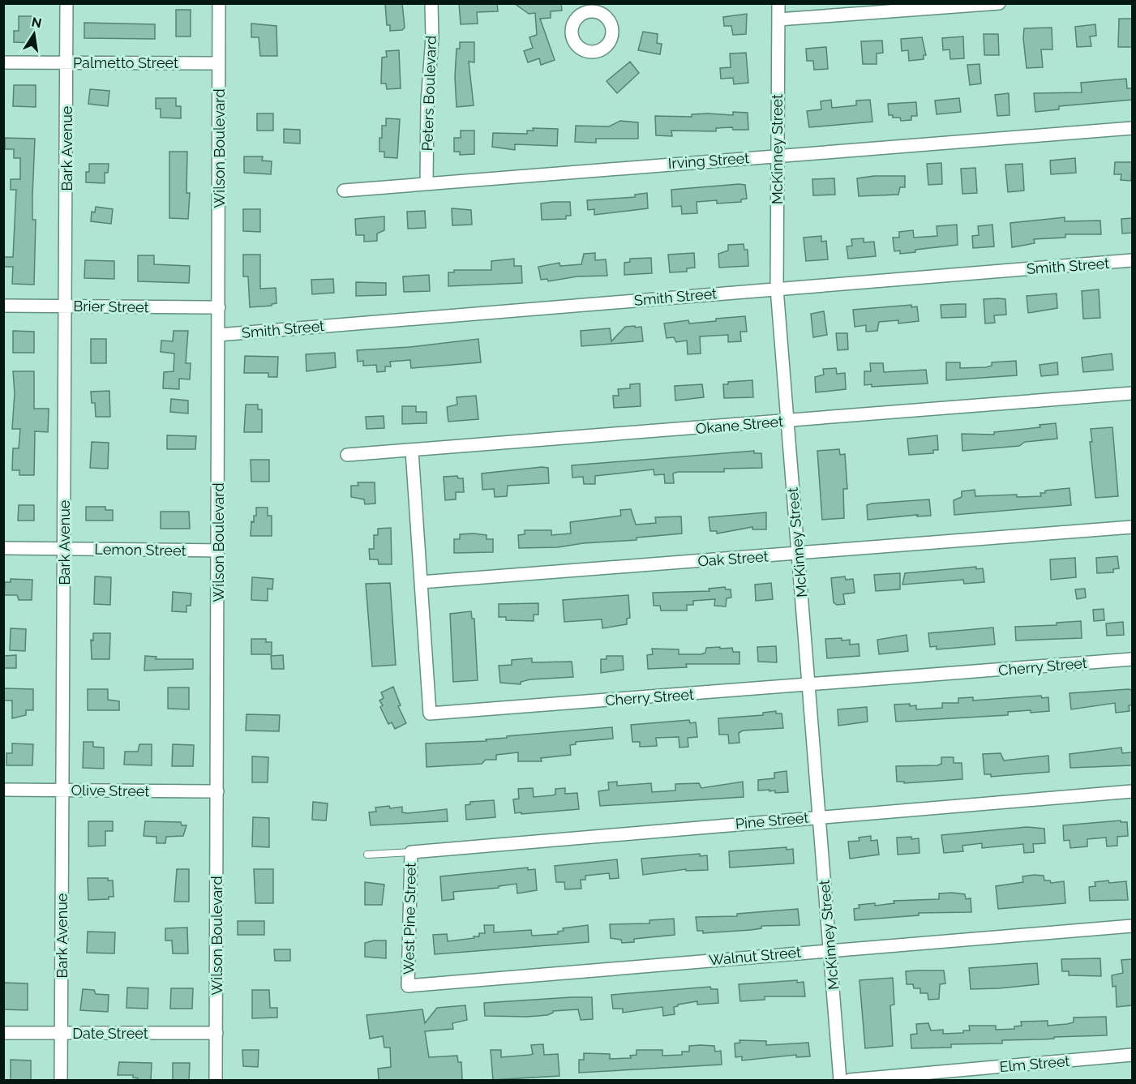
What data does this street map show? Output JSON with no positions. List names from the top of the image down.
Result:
{
  "streets": {
    "street": [
      "Palmetto Street",
      "Peters Boulevard",
      "Bark Avenue",
      "Wilson Boulevard",
      "McKinney Street",
      "Irving Street",
      "Smith Street",
      "Brier Street",
      "Okane Street",
      "Lemon Street",
      "Oak Street",
      "Cherry Street",
      "Olive Street",
      "Pine Street",
      "West Pine Street",
      "Walnut Street",
      "Date Street",
      "Elm Street"
    ]
  },
  "crossings": [
    ["Palmetto Street", "Bark Avenue"],
    ["Palmetto Street", "Wilson Boulevard"],
    ["Peters Boulevard", "Irving Street"],
    ["Bark Avenue", "Brier Street"],
    ["Bark Avenue", "Lemon Street"],
    ["Bark Avenue", "Olive Street"],
    ["Bark Avenue", "Date Street"],
    ["Wilson Boulevard", "Smith Street"],
    ["Wilson Boulevard", "Brier Street"],
    ["Wilson Boulevard", "Lemon Street"],
    ["Wilson Boulevard", "Olive Street"],
    ["Wilson Boulevard", "Date Street"],
    ["McKinney Street", "Irving Street"],
    ["McKinney Street", "Smith Street"],
    ["McKinney Street", "Okane Street"],
    ["McKinney Street", "Oak Street"],
    ["McKinney Street", "Cherry Street"],
    ["McKinney Street", "Pine Street"],
    ["McKinney Street", "Walnut Street"],
    ["Okane Street", "Cherry Street"],
    ["Oak Street", "Cherry Street"],
    ["Pine Street", "West Pine Street"],
    ["West Pine Street", "Walnut Street"]
  ],
  "north": "top"
}
